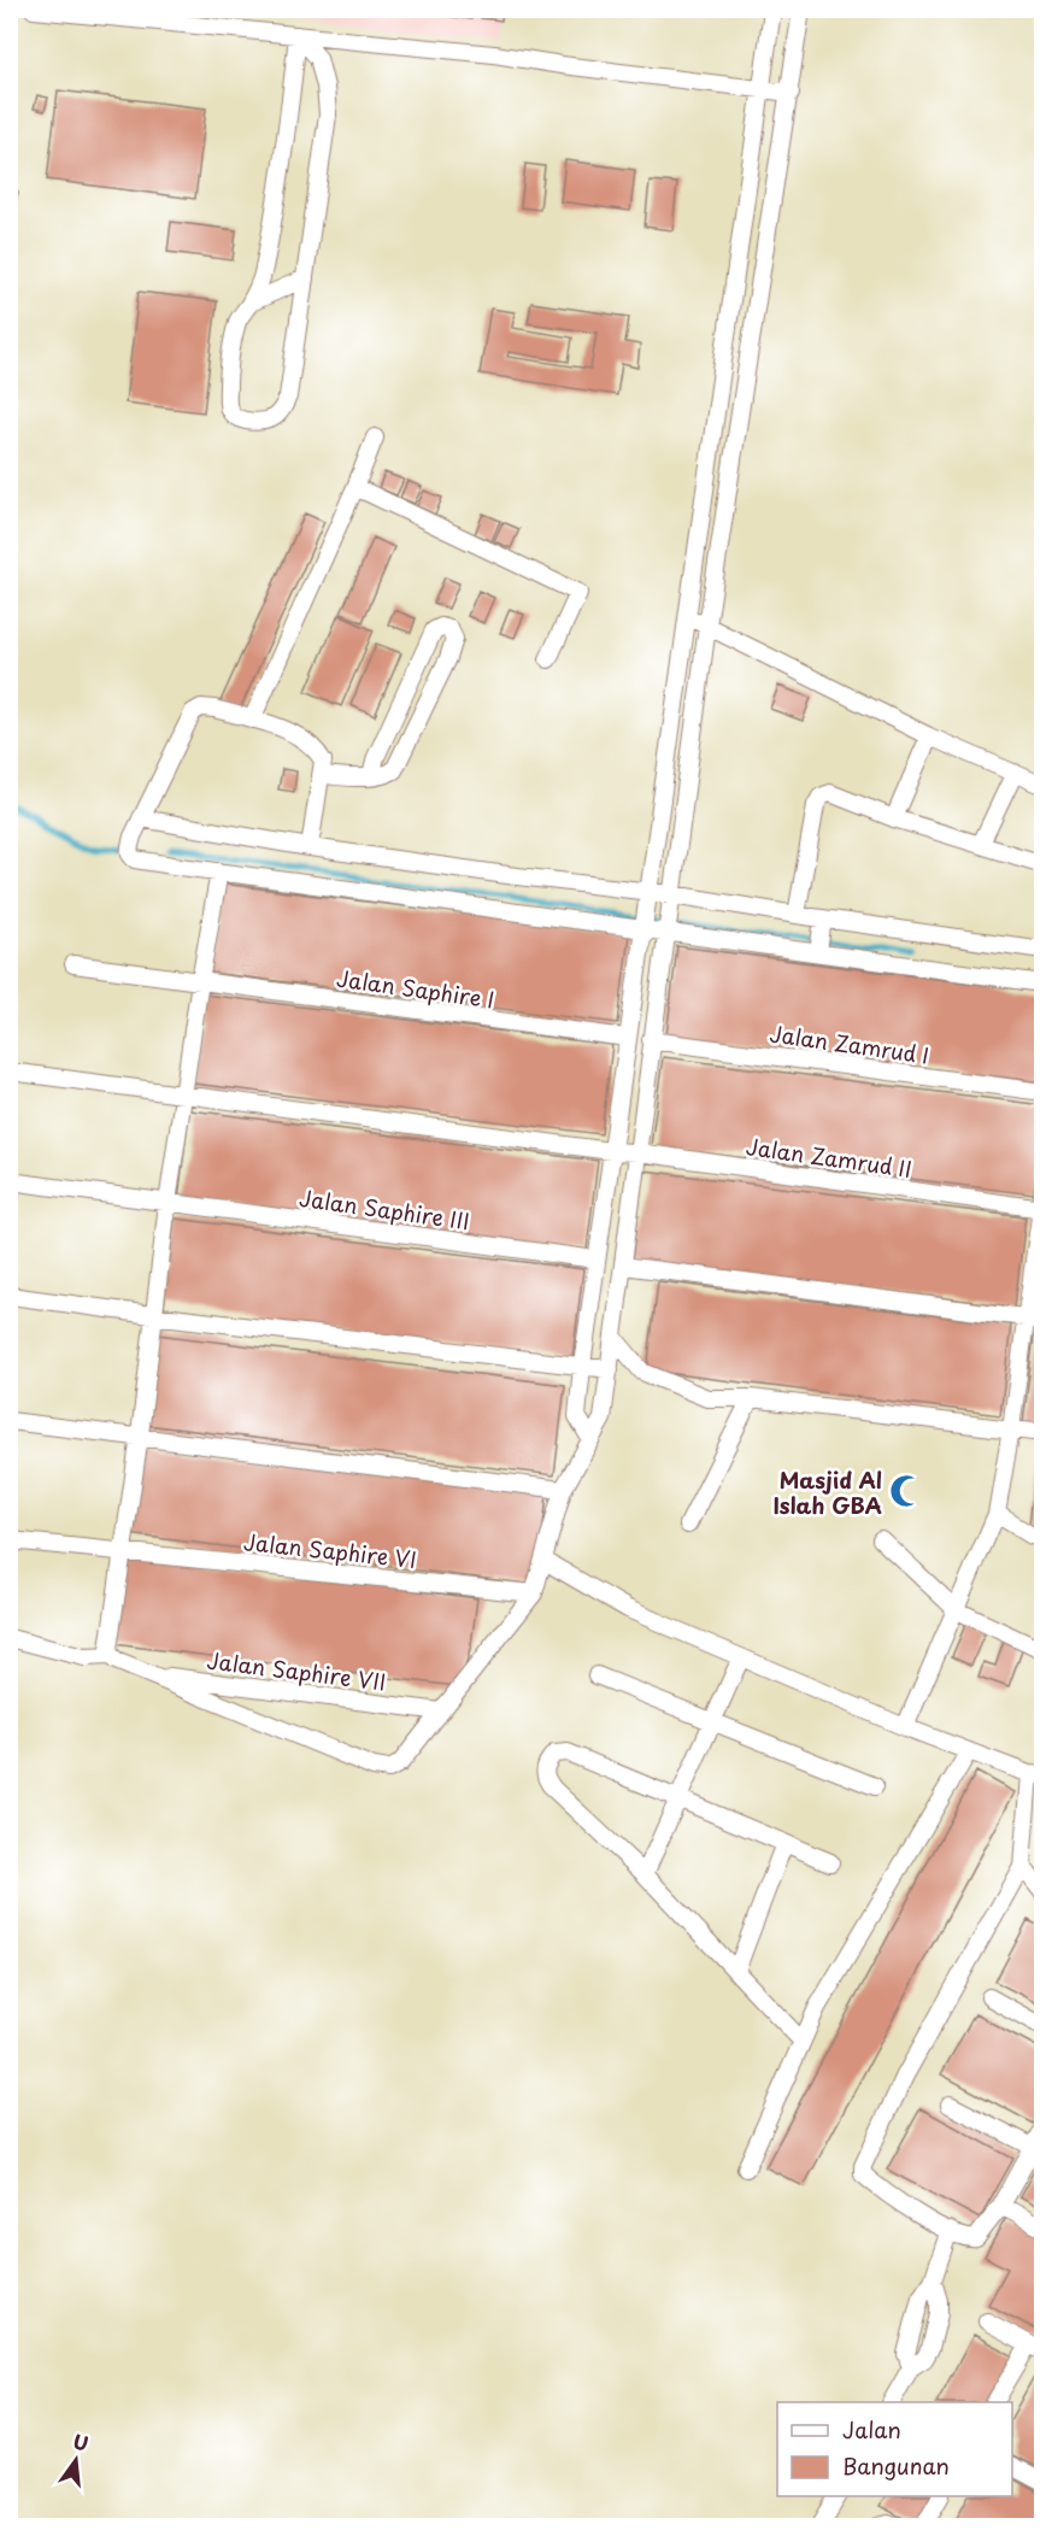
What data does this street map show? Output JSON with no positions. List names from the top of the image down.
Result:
{
  "streets": {
    "street": [
      "Jalan Saphire I",
      "Jalan Zamrud I",
      "Jalan Zamrud II",
      "Jalan Saphire III",
      "Jalan Saphire VI",
      "Jalan Saphire VII"
    ]
  },
  "places": {
    "mosque": ["Masjid Al Islah GBA"]
  },
  "legend": ["Jalan", "Bangunan"],
  "north": "top"
}
